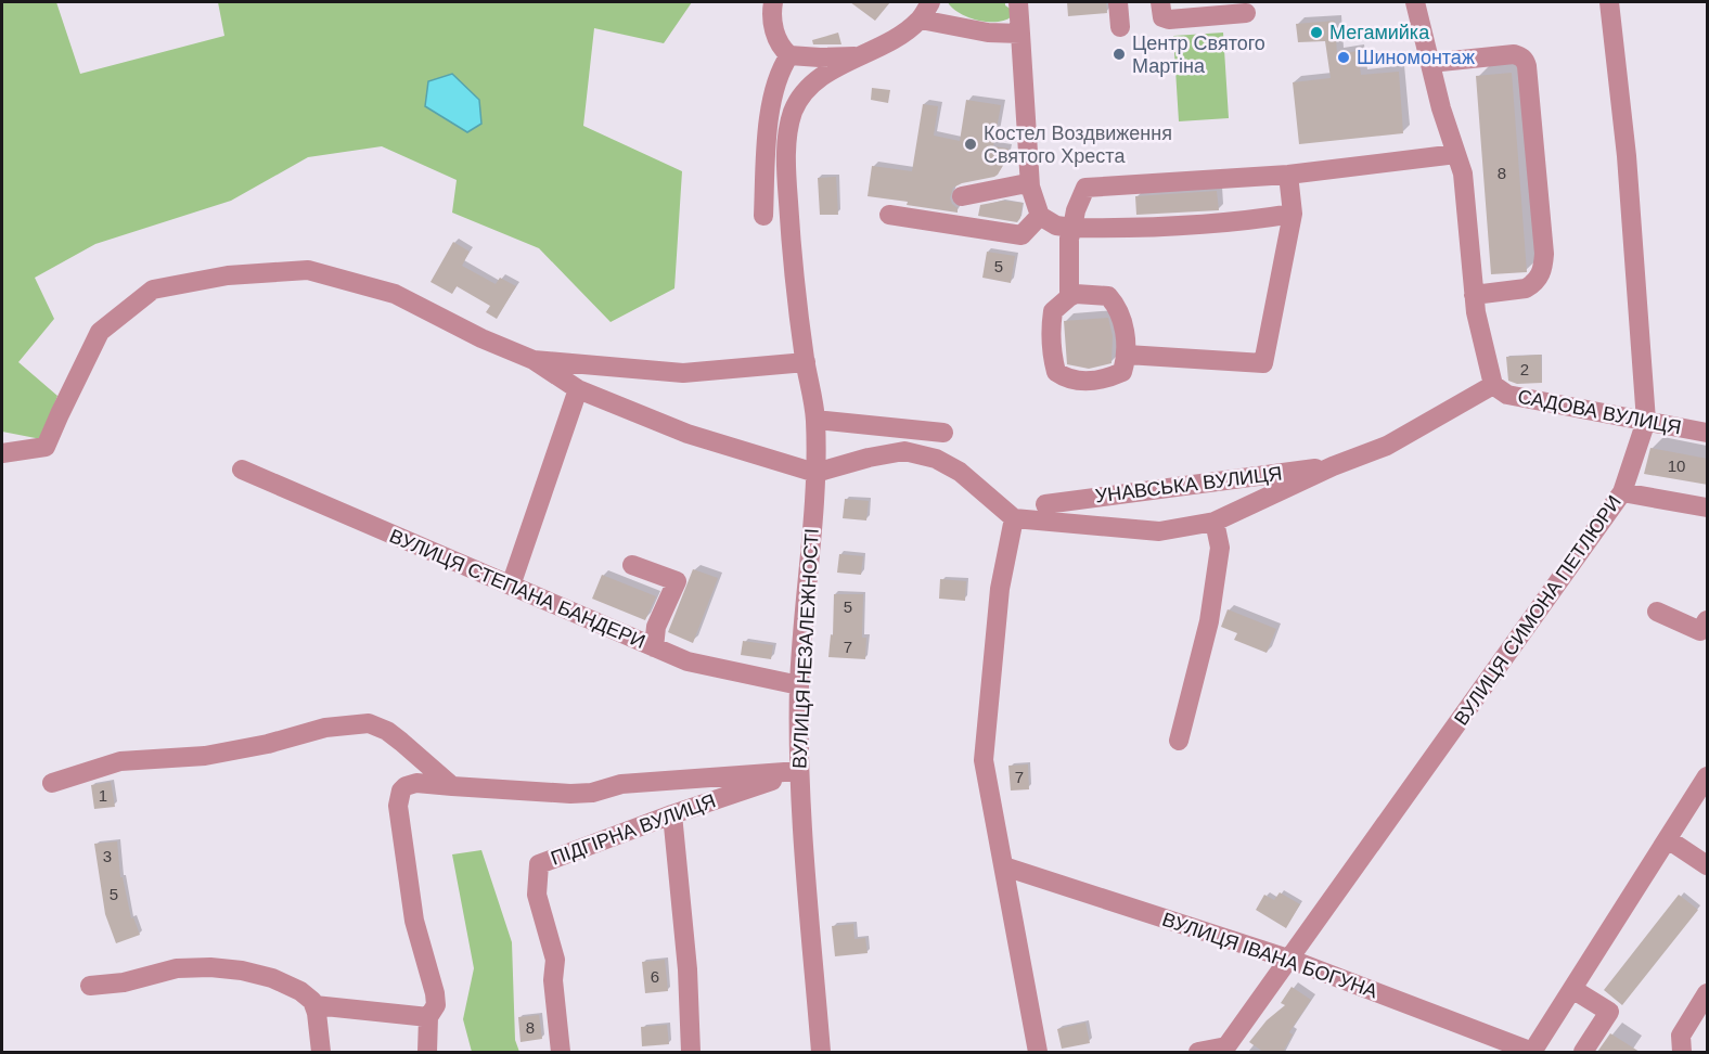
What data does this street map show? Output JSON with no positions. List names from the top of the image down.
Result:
{
  "streets": {
    "street": [
      "САДОВА ВУЛИЦЯ",
      "УНАВСЬКА ВУЛИЦЯ",
      "ВУЛИЦЯ СТЕПАНА БАНДЕРИ",
      "ВУЛИЦЯ СИМОНА ПЕТЛЮРИ",
      "ВУЛИЦЯ НЕЗАЛЕЖНОСТІ",
      "ПІДГІРНА ВУЛИЦЯ",
      "ВУЛИЦЯ ІВАНА БОГУНА"
    ]
  },
  "crossings": [
    ["САДОВА ВУЛИЦЯ", "УНАВСЬКА ВУЛИЦЯ"],
    ["САДОВА ВУЛИЦЯ", "ВУЛИЦЯ СИМОНА ПЕТЛЮРИ"],
    ["ВУЛИЦЯ СТЕПАНА БАНДЕРИ", "ВУЛИЦЯ НЕЗАЛЕЖНОСТІ"],
    ["ВУЛИЦЯ СИМОНА ПЕТЛЮРИ", "ВУЛИЦЯ ІВАНА БОГУНА"],
    ["ВУЛИЦЯ НЕЗАЛЕЖНОСТІ", "ПІДГІРНА ВУЛИЦЯ"]
  ],
  "places": [
    "Мегамийка",
    "Центр Святого Мартіна",
    "Шиномонтаж",
    "Костел Воздвиження Святого Хреста"
  ],
  "house_numbers": [
    "8",
    "5",
    "2",
    "10",
    "5",
    "7",
    "7",
    "1",
    "3",
    "5",
    "6",
    "8"
  ]
}
